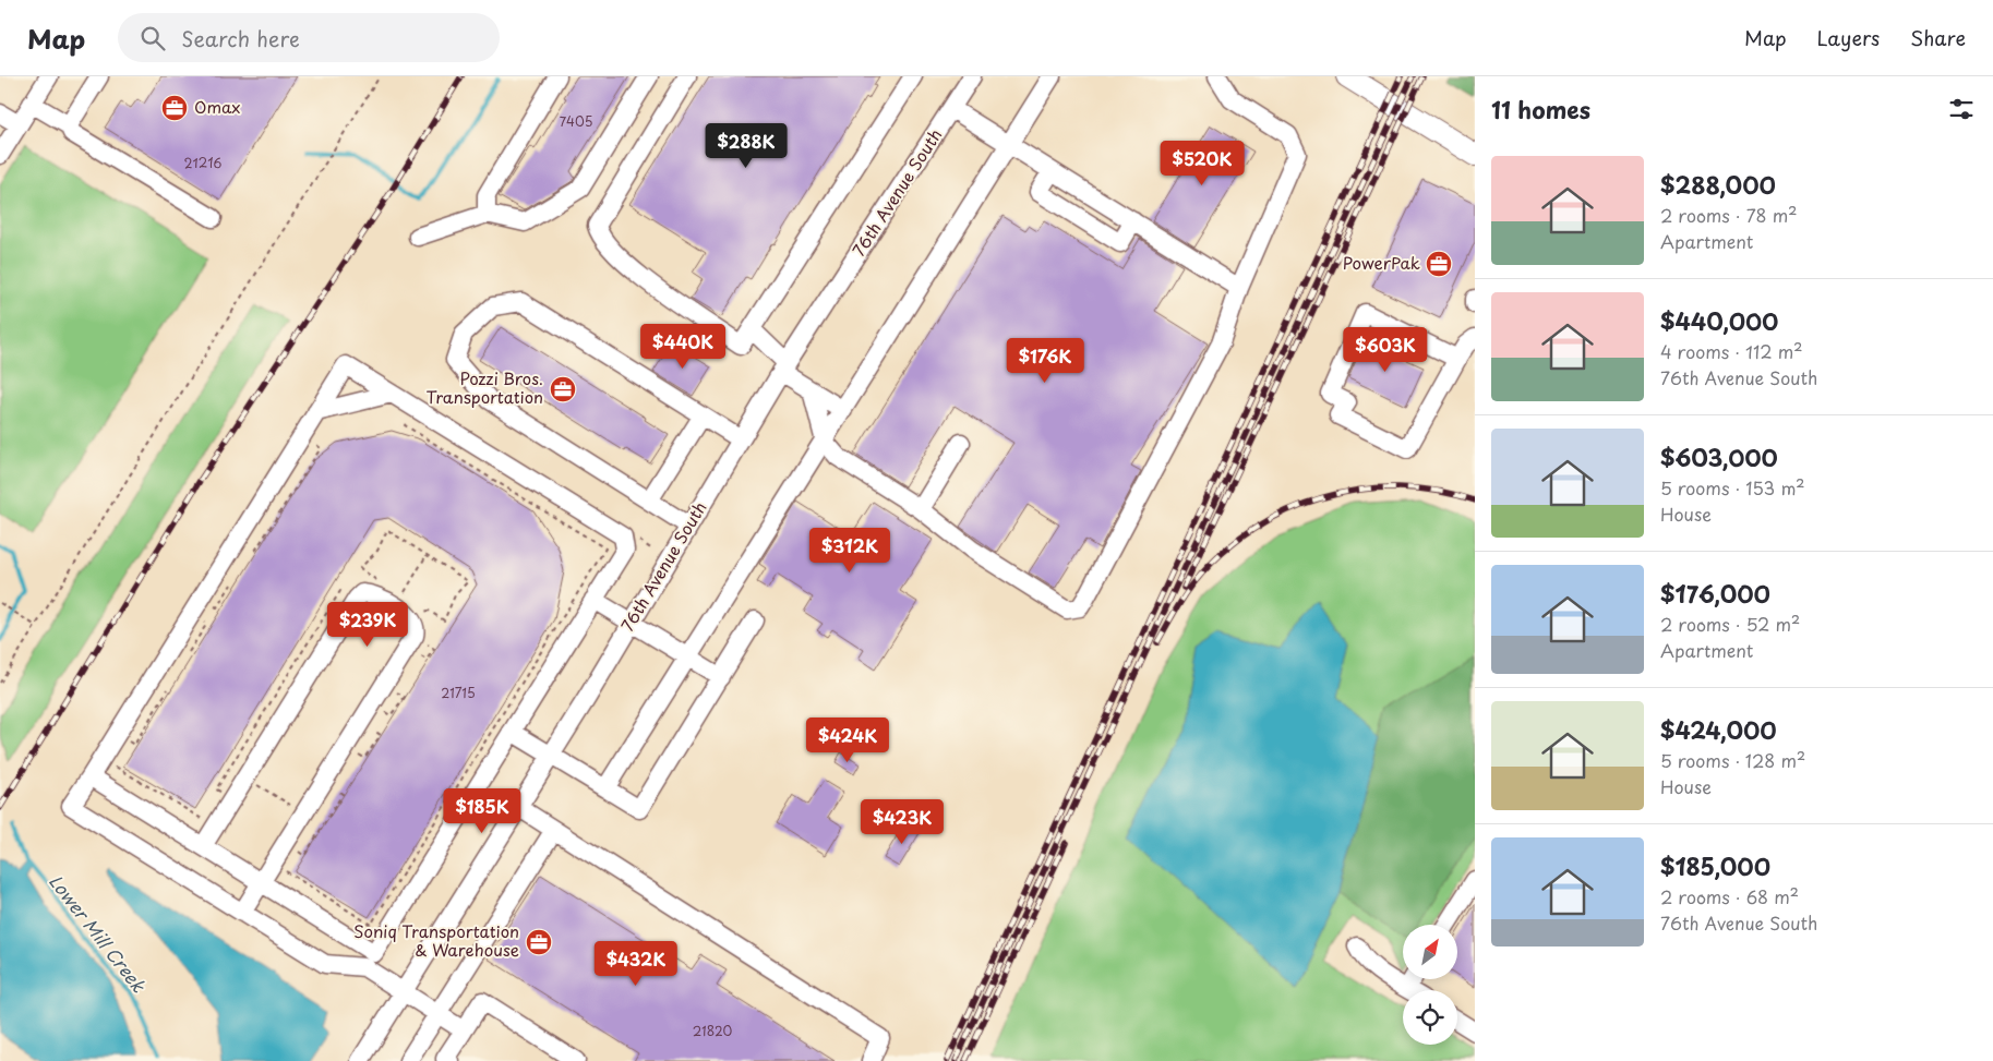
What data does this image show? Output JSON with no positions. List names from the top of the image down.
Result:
{
  "streets": {
    "street": ["76th Avenue South"]
  },
  "water": ["Lower Mill Creek"],
  "places": {
    "office": [
      "Omax",
      "PowerPak",
      "Pozzi Bros. Transportation",
      "Soniq Transportation & Warehouse"
    ]
  },
  "house_numbers": [
    "7405",
    "21216",
    "21715",
    "21820"
  ],
  "north": "top right",
  "page": {
    "header": "Map",
    "search": "Search here",
    "nav": ["Map", "Layers", "Share"],
    "heading": "11 homes",
    "price": [
      "$288K",
      "$520K",
      "$440K",
      "$603K",
      "$176K",
      "$312K",
      "$239K",
      "$424K",
      "$185K",
      "$423K",
      "$432K"
    ],
    "list": [
      {
        "name": "$288,000",
        "note": "2 rooms · 78 m² · Apartment"
      },
      {
        "name": "$440,000",
        "note": "4 rooms · 112 m² · 76th Avenue South"
      },
      {
        "name": "$603,000",
        "note": "5 rooms · 153 m² · House"
      },
      {
        "name": "$176,000",
        "note": "2 rooms · 52 m² · Apartment"
      },
      {
        "name": "$424,000",
        "note": "5 rooms · 128 m² · House"
      },
      {
        "name": "$185,000",
        "note": "2 rooms · 68 m² · 76th Avenue South"
      }
    ]
  }
}
